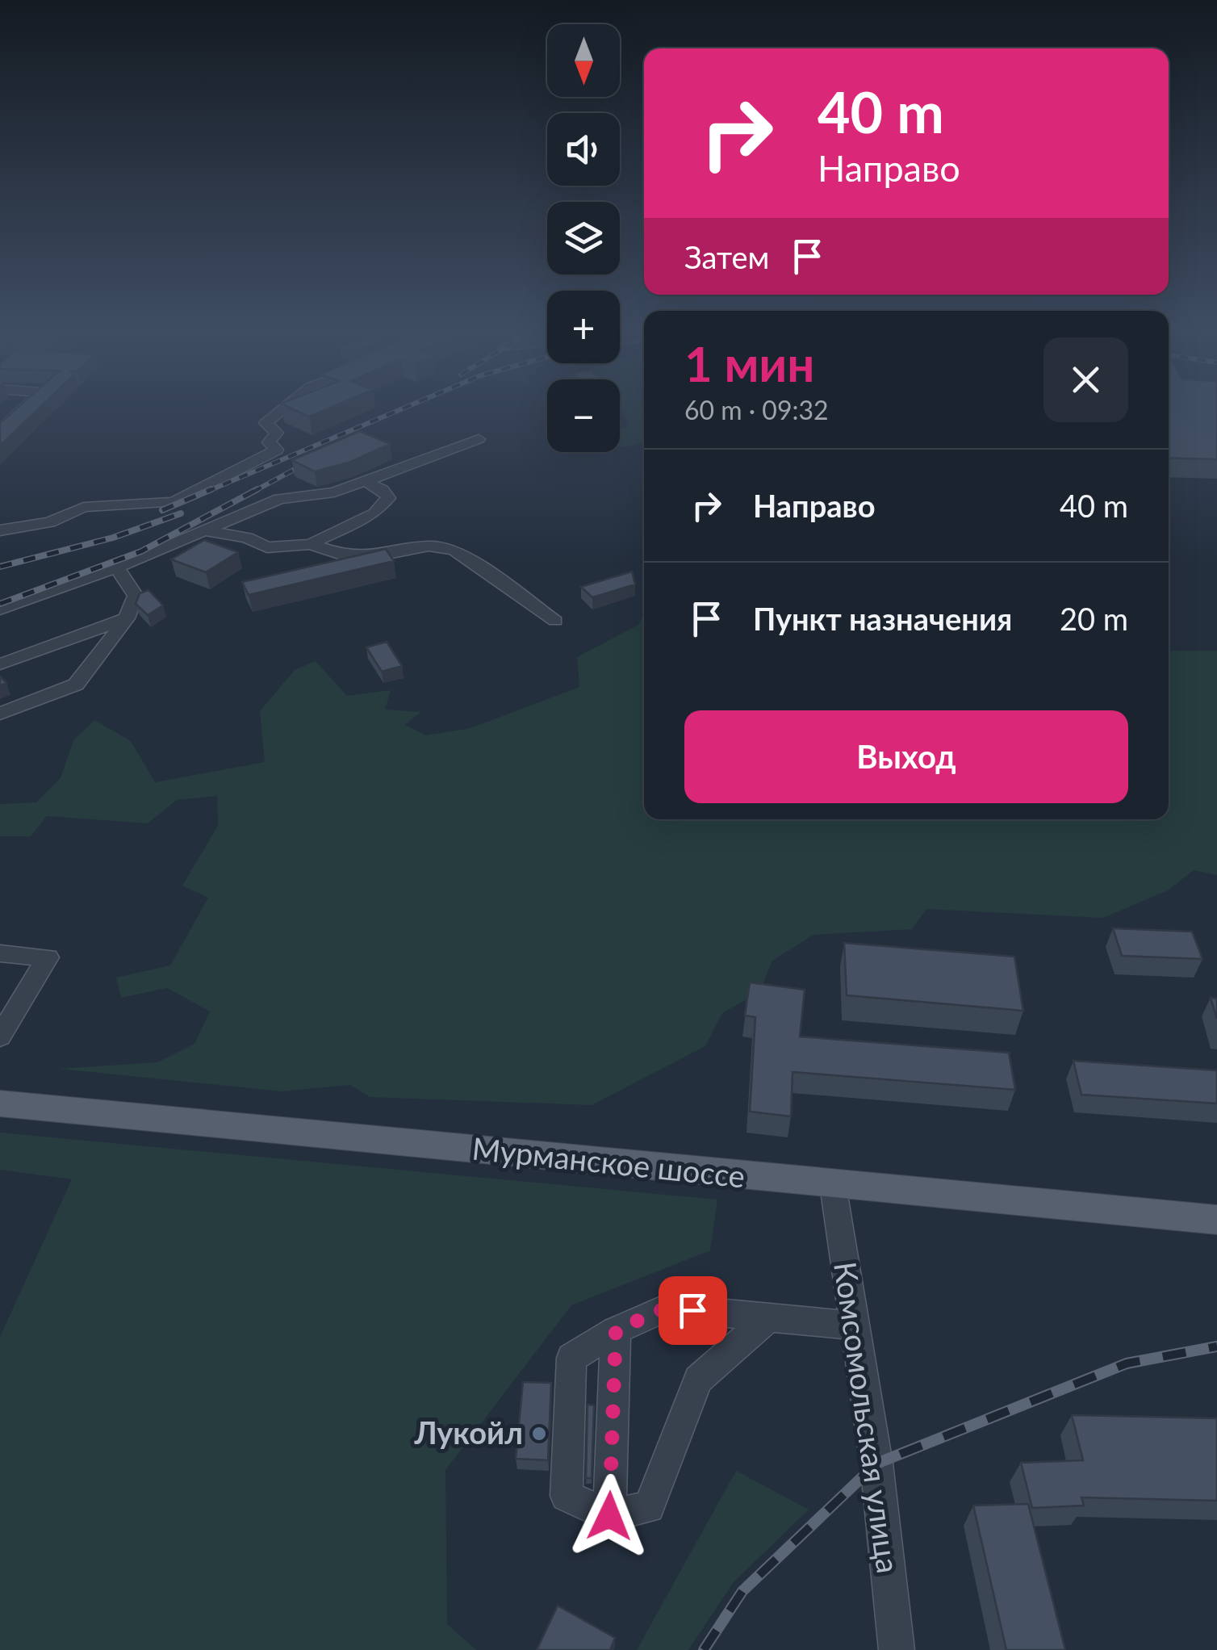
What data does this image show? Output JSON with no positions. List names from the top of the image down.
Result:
{
  "streets": {
    "main road": ["Мурманское шоссе"],
    "street": ["Комсомольская улица"]
  },
  "crossings": [
    ["Мурманское шоссе", "Комсомольская улица"]
  ],
  "places": ["Лукойл"],
  "north": "bottom",
  "page": {
    "map_buttons": ["+", "−"],
    "turn": ["40 m", "Направо"],
    "then": "Затем",
    "heading": ["1 мин", "60 m · 09:32"],
    "list": [
      {
        "name": "Направо",
        "value": "40 m"
      },
      {
        "name": "Пункт назначения",
        "value": "20 m"
      }
    ],
    "buttons": "Выход"
  }
}
